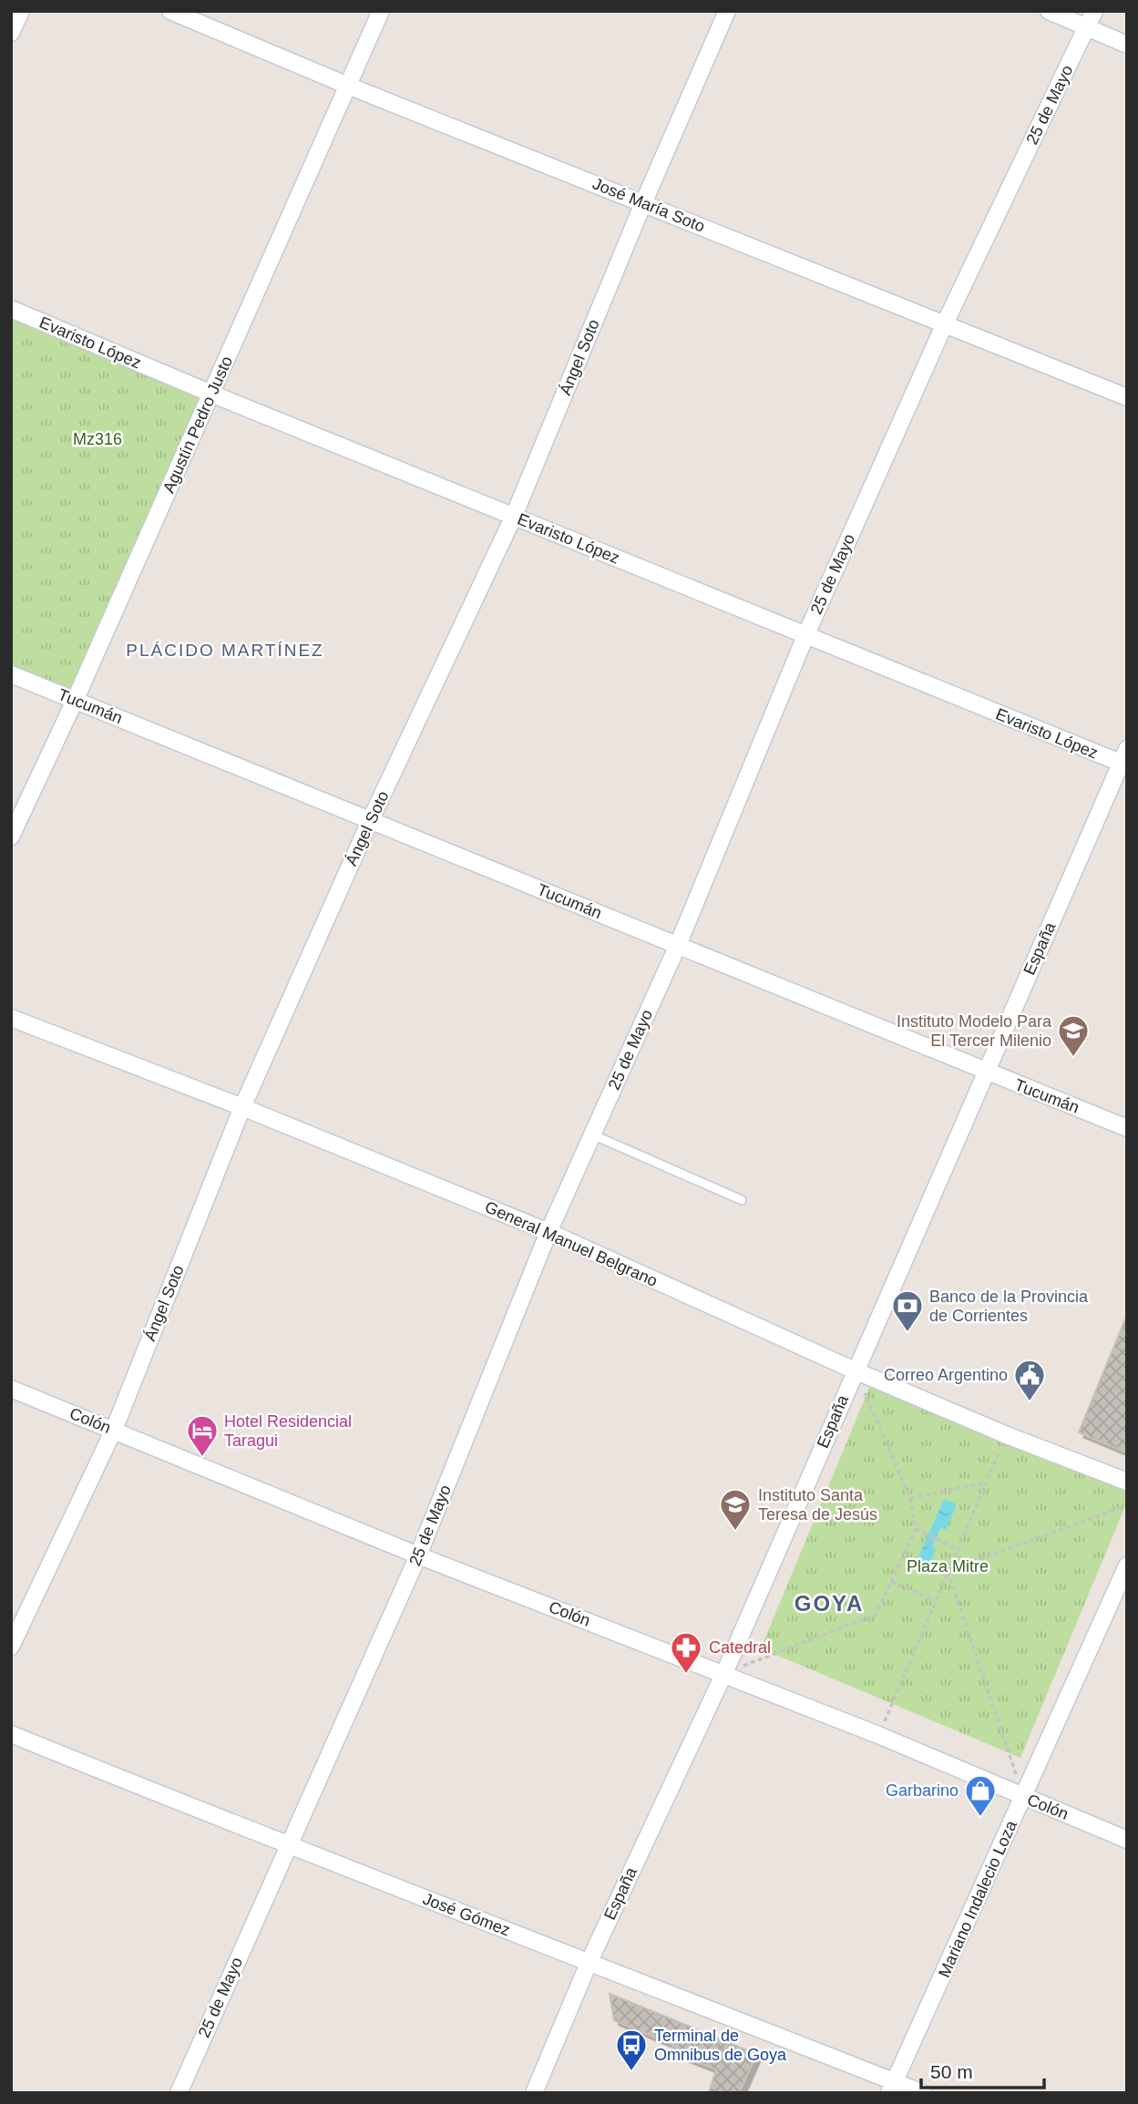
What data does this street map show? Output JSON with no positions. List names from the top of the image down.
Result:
{
  "streets": {
    "street": [
      "25 de Mayo",
      "José María Soto",
      "Evaristo López",
      "Ángel Soto",
      "Agustín Pedro Justo",
      "Tucumán",
      "España",
      "General Manuel Belgrano",
      "Colón",
      "Mariano Indalecio Loza",
      "José Gómez"
    ]
  },
  "crossings": [
    ["25 de Mayo", "José María Soto"],
    ["25 de Mayo", "Evaristo López"],
    ["25 de Mayo", "Tucumán"],
    ["25 de Mayo", "General Manuel Belgrano"],
    ["25 de Mayo", "Colón"],
    ["25 de Mayo", "José Gómez"],
    ["José María Soto", "Ángel Soto"],
    ["José María Soto", "Agustín Pedro Justo"],
    ["Evaristo López", "Ángel Soto"],
    ["Evaristo López", "Agustín Pedro Justo"],
    ["Evaristo López", "España"],
    ["Ángel Soto", "Tucumán"],
    ["Ángel Soto", "General Manuel Belgrano"],
    ["Ángel Soto", "Colón"],
    ["Agustín Pedro Justo", "Tucumán"],
    ["Tucumán", "España"],
    ["España", "General Manuel Belgrano"],
    ["España", "Colón"],
    ["España", "José Gómez"],
    ["Colón", "Mariano Indalecio Loza"],
    ["Mariano Indalecio Loza", "José Gómez"]
  ],
  "districts": ["PLÁCIDO MARTÍNEZ", "GOYA"],
  "parks": ["Mz316", "Plaza Mitre"],
  "places": {
    "school or university": ["Instituto Modelo Para El Tercer Milenio", "Instituto Santa Teresa de Jesús"],
    "bank": ["Banco de la Provincia de Corrientes"],
    "public building": ["Correo Argentino"],
    "hotel": ["Hotel Residencial Taragui"],
    "pharmacy": ["Catedral"],
    "shop": ["Garbarino"],
    "bus stop": ["Terminal de Omnibus de Goya"]
  },
  "scale_bar": "50 m"
}
